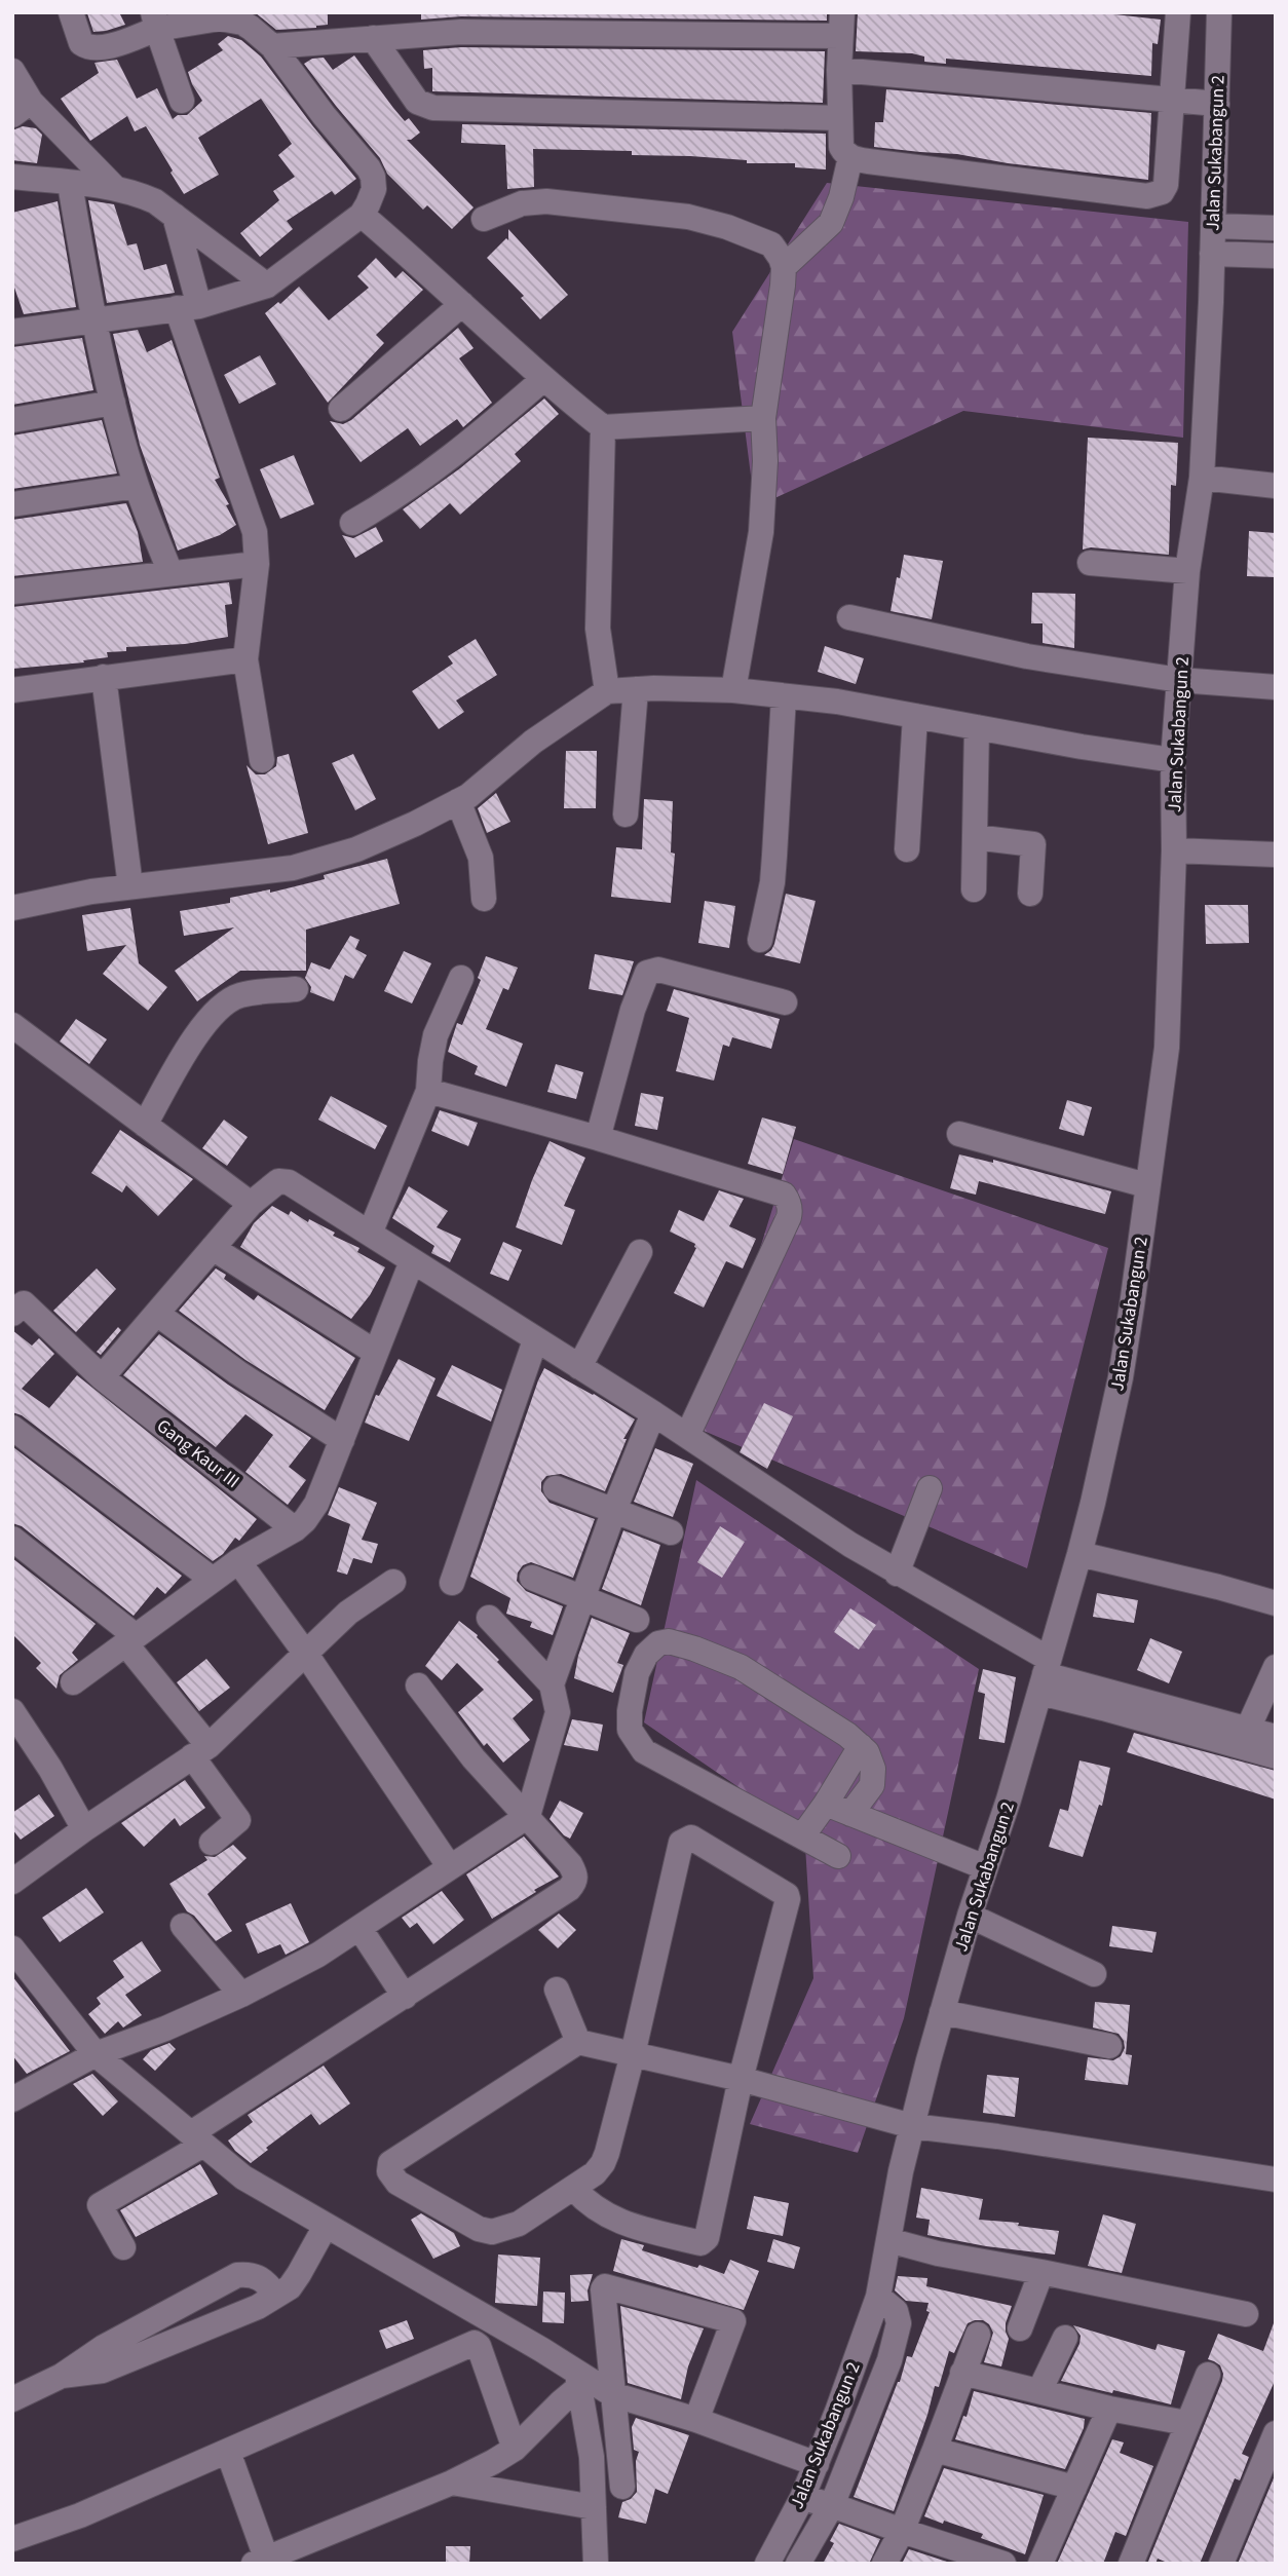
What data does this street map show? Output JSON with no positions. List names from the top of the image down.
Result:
{
  "streets": {
    "street": ["Jalan Sukabangun 2", "Gang Kaur III"]
  }
}
